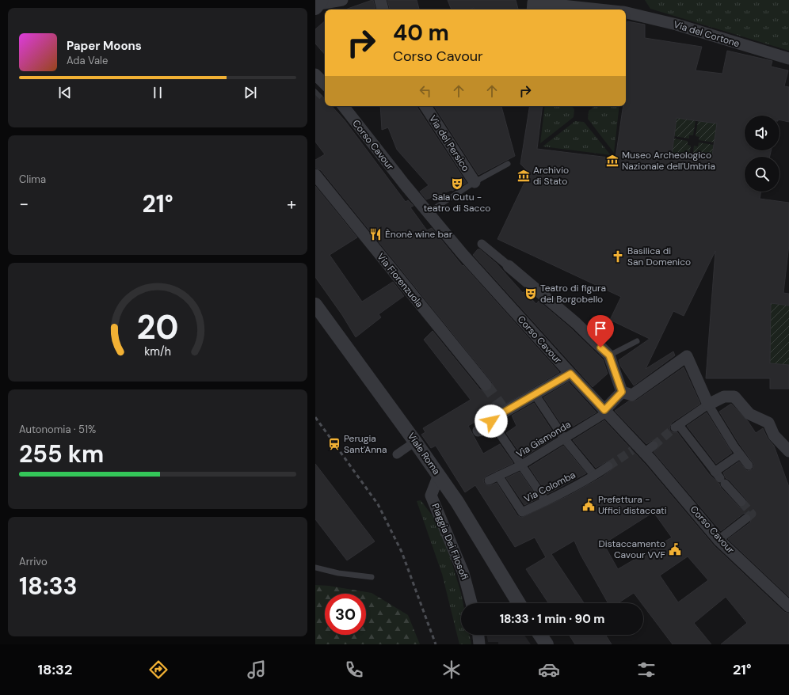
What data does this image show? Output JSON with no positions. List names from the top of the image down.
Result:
{
  "streets": {
    "street": [
      "Via del Cortone",
      "Via del Persico",
      "Corso Cavour",
      "Via Fiorenzuola",
      "Via Gismonda",
      "Viale Roma",
      "Via Colomba",
      "Piaggia Dei Filosofi"
    ]
  },
  "crossings": [
    ["Corso Cavour", "Via Gismonda"],
    ["Via Gismonda", "Via Colomba"],
    ["Viale Roma", "Piaggia Dei Filosofi"]
  ],
  "places": {
    "museum": ["Museo Archeologico Nazionale dell'Umbria", "Archivio di Stato"],
    "theatre": ["Sala Cutu - teatro di Sacco", "Teatro di figura del Borgobello"],
    "restaurant": ["Ènonè wine bar"],
    "church": ["Basilica di San Domenico"],
    "station": ["Perugia Sant'Anna"],
    "public building": ["Prefettura - Uffici distaccati", "Distaccamento Cavour VVF"]
  },
  "page": {
    "turn": ["40 m", "Corso Cavour"],
    "song": ["Paper Moons", "Ada Vale"],
    "tile": [
      "Clima",
      ["Autonomia · 51%", "255 km"],
      ["Arrivo", "18:33"]
    ],
    "heat": ["−", "21°", "+"],
    "limit": "30",
    "trip": "18:33 · 1 min · 90 m",
    "tabs": ["18:32", "21°"],
    "gauge": ["20", "km/h"]
  }
}
